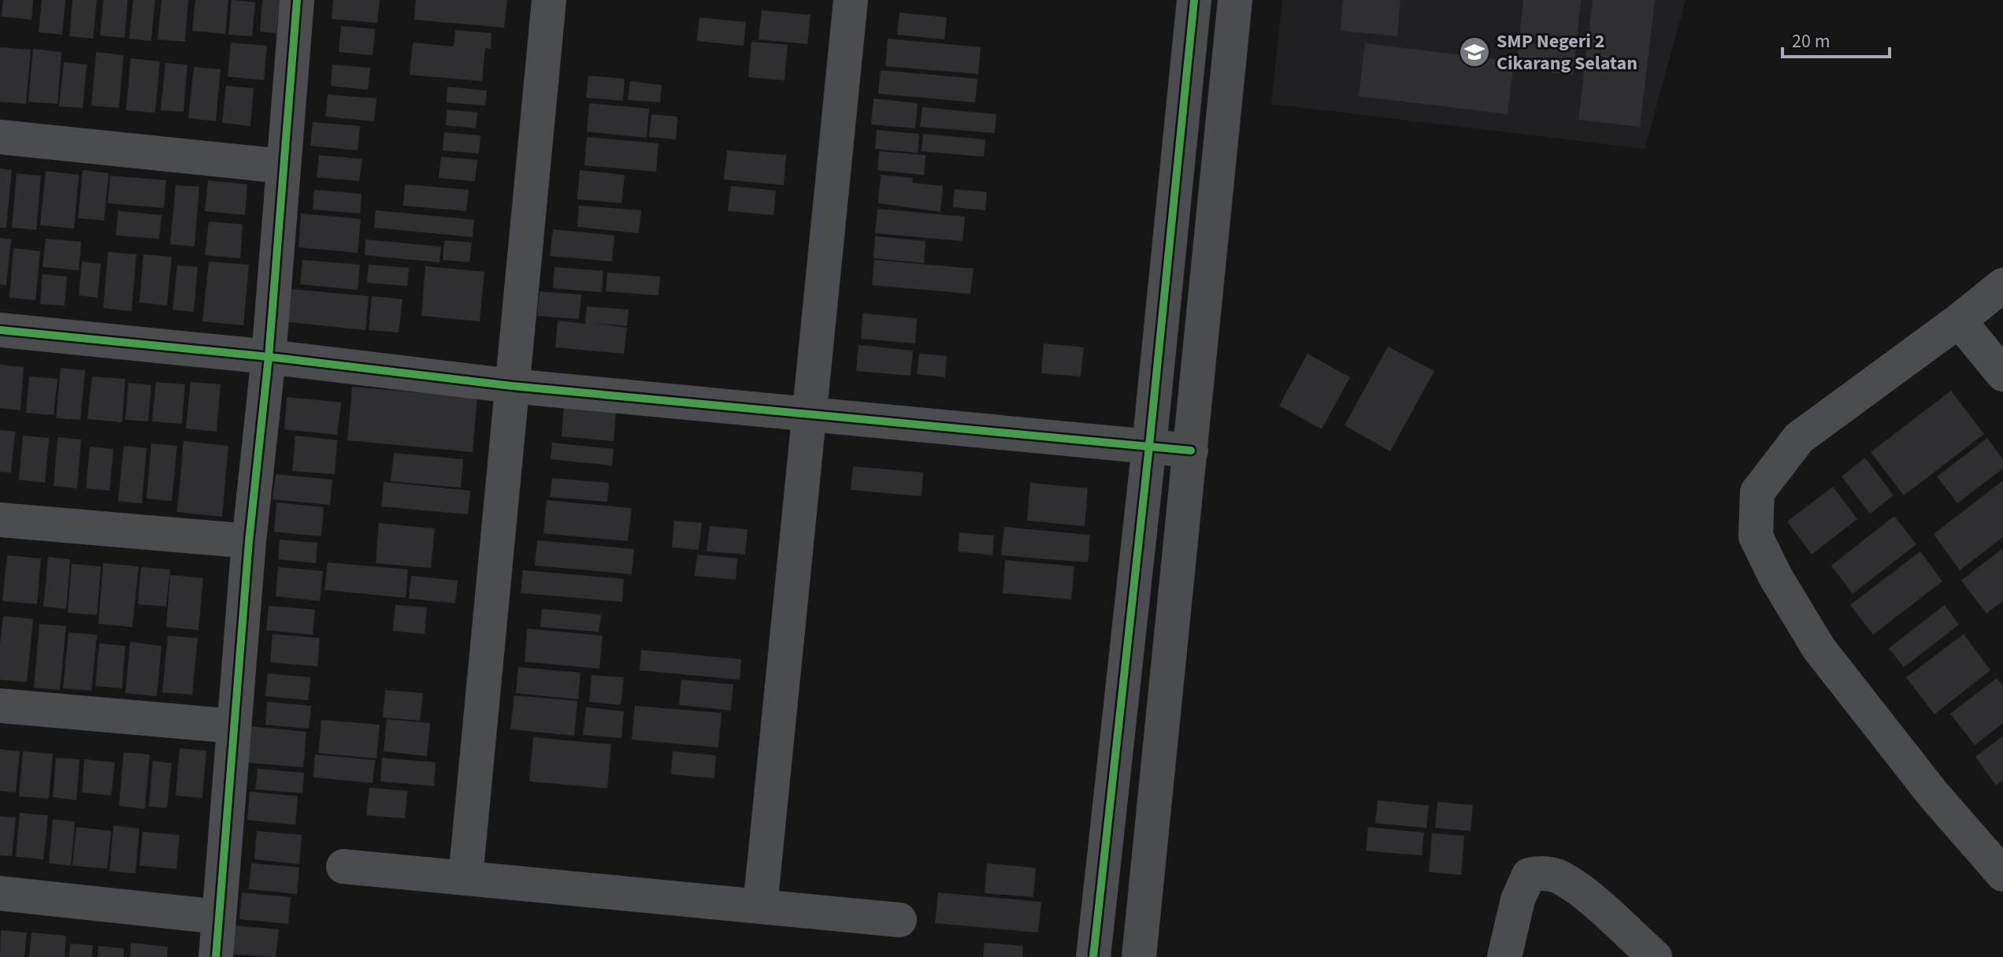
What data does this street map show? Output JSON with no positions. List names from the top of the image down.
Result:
{
  "places": {
    "school or university": ["SMP Negeri 2 Cikarang Selatan"]
  },
  "scale_bar": "20 m"
}
